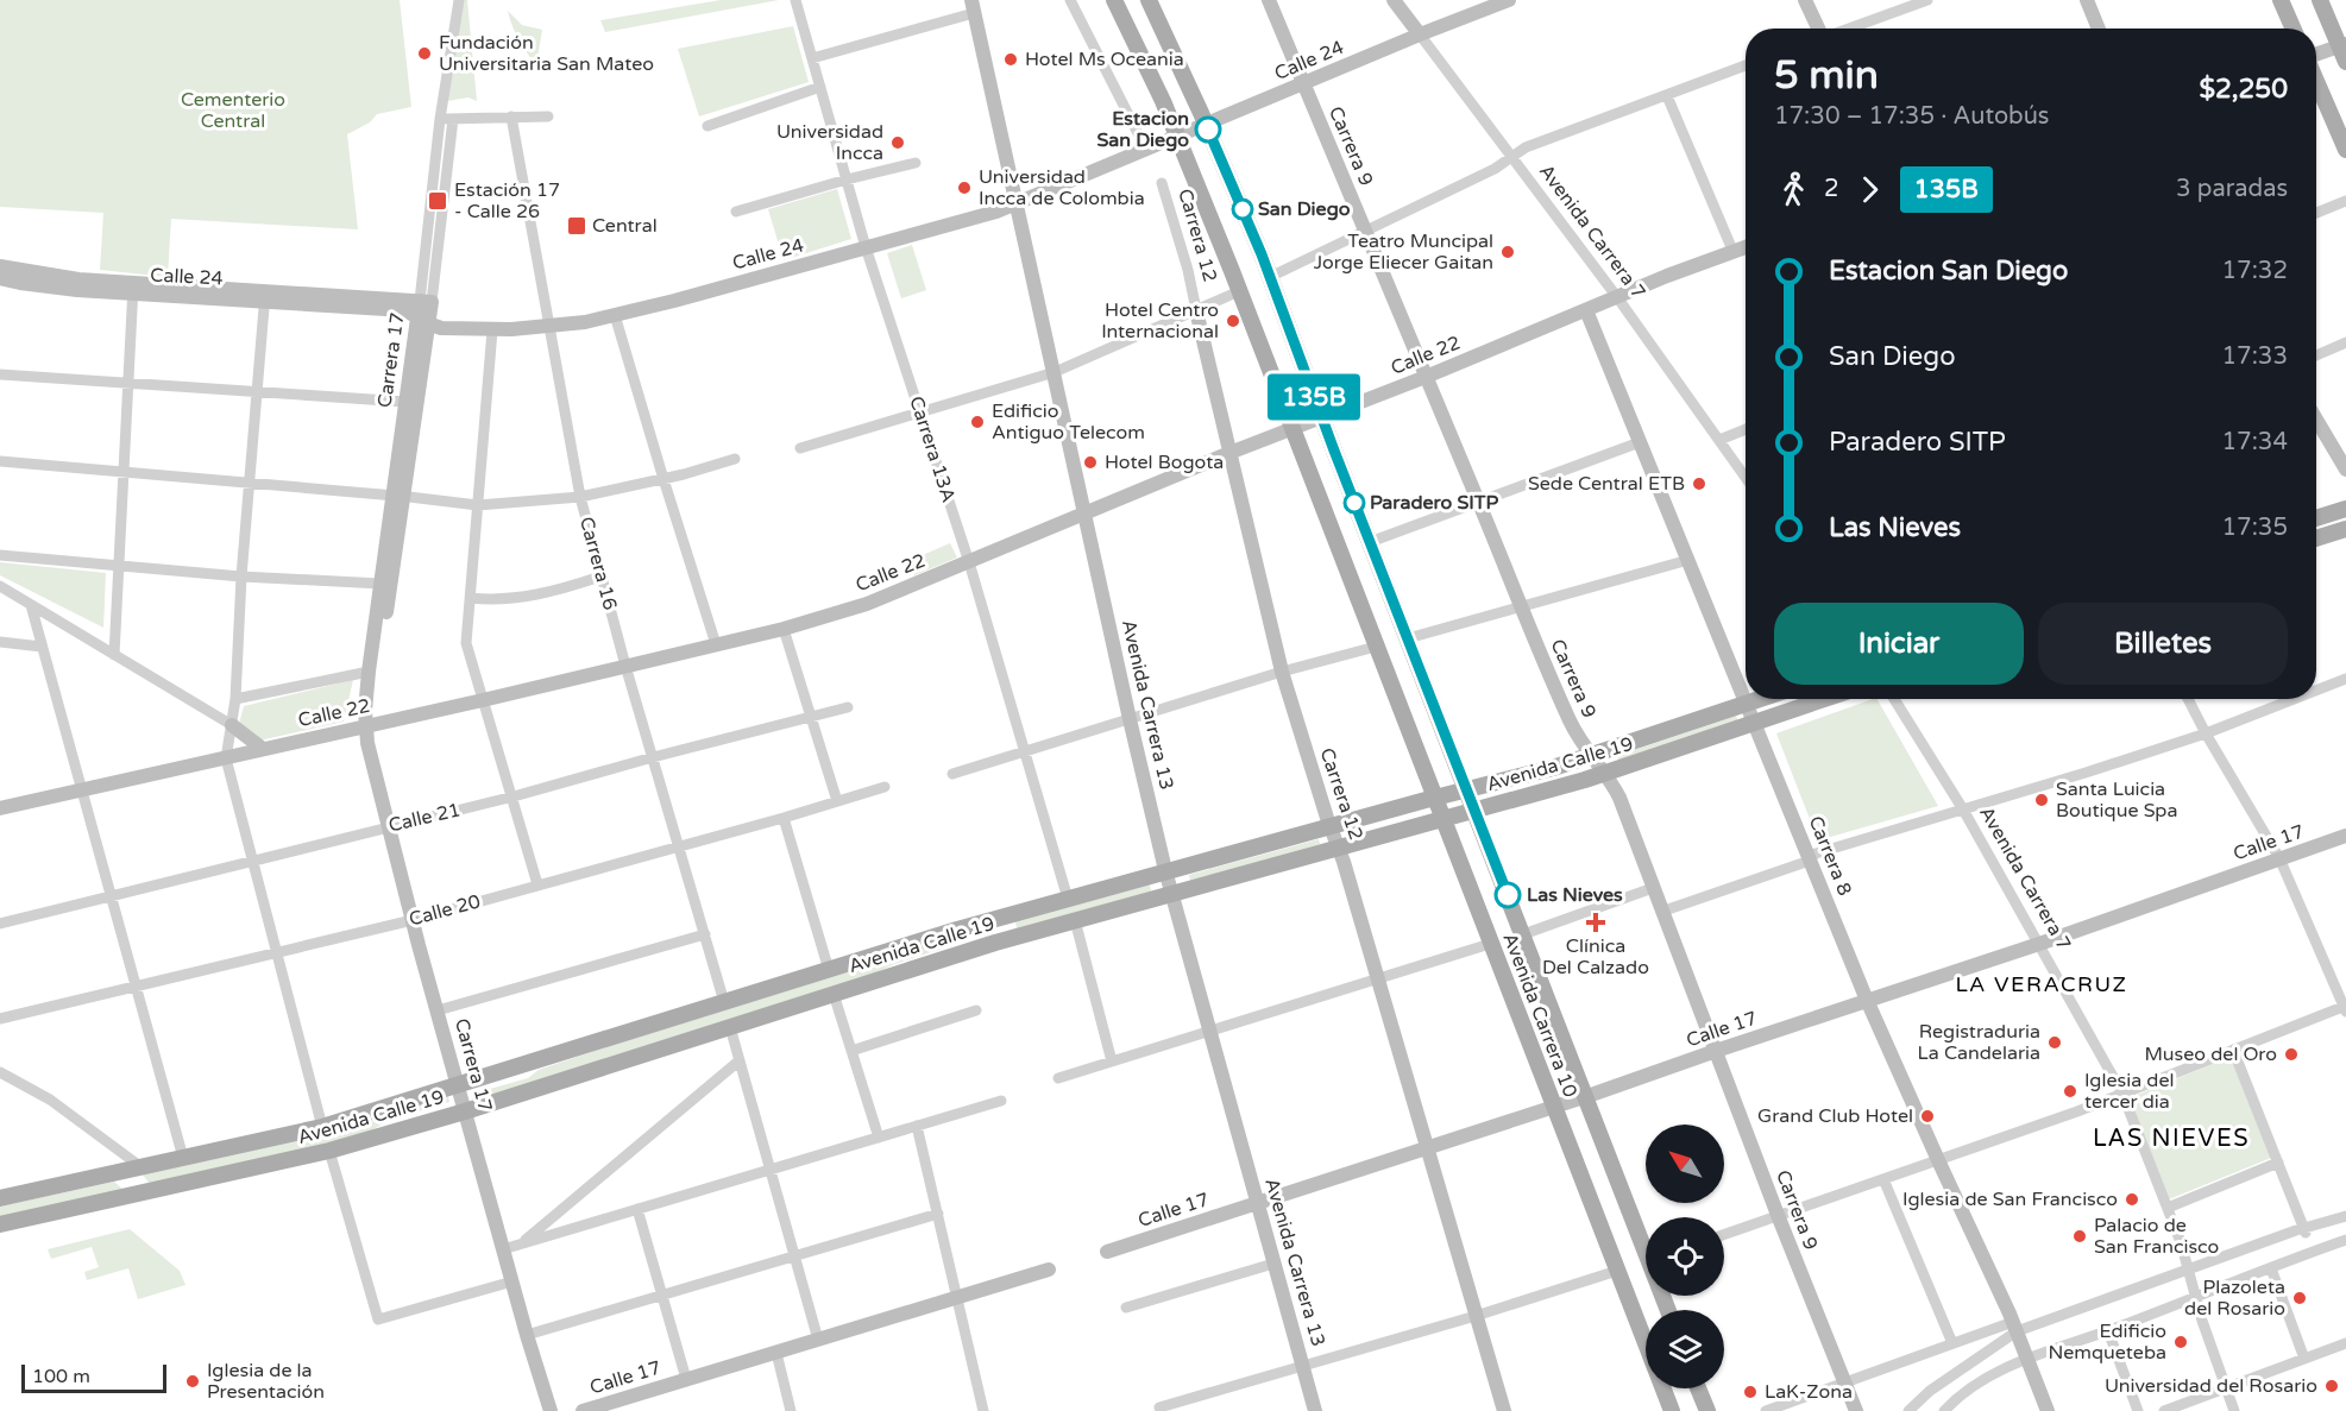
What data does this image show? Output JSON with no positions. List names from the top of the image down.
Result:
{
  "streets": {
    "main road": ["Avenida Calle 19", "Avenida Carrera 10"],
    "street": [
      "Calle 24",
      "Carrera 9",
      "Avenida Carrera 7",
      "Carrera 12",
      "Calle 22",
      "Carrera 17",
      "Carrera 13A",
      "Carrera 16",
      "Avenida Carrera 13",
      "Calle 21",
      "Calle 17",
      "Carrera 8",
      "Calle 20"
    ]
  },
  "crossings": [
    ["Calle 24", "Carrera 9"],
    ["Calle 24", "Avenida Carrera 7"],
    ["Calle 24", "Carrera 17"],
    ["Calle 24", "Carrera 13A"],
    ["Calle 24", "Carrera 16"],
    ["Calle 24", "Avenida Carrera 13"],
    ["Calle 24", "Avenida Carrera 10"],
    ["Carrera 9", "Calle 22"],
    ["Carrera 9", "Avenida Calle 19"],
    ["Carrera 9", "Calle 17"],
    ["Avenida Carrera 7", "Calle 22"],
    ["Avenida Carrera 7", "Calle 17"],
    ["Carrera 12", "Calle 22"],
    ["Carrera 12", "Avenida Calle 19"],
    ["Carrera 12", "Calle 17"],
    ["Calle 22", "Carrera 17"],
    ["Calle 22", "Carrera 13A"],
    ["Calle 22", "Carrera 16"],
    ["Calle 22", "Avenida Carrera 13"],
    ["Calle 22", "Carrera 8"],
    ["Calle 22", "Avenida Carrera 10"],
    ["Carrera 17", "Avenida Calle 19"],
    ["Carrera 17", "Calle 21"],
    ["Carrera 17", "Calle 20"],
    ["Carrera 13A", "Avenida Calle 19"],
    ["Carrera 16", "Avenida Calle 19"],
    ["Carrera 16", "Calle 21"],
    ["Carrera 16", "Calle 20"],
    ["Avenida Carrera 13", "Avenida Calle 19"],
    ["Avenida Carrera 13", "Calle 17"],
    ["Avenida Calle 19", "Carrera 8"],
    ["Avenida Calle 19", "Avenida Carrera 10"],
    ["Calle 17", "Carrera 8"],
    ["Calle 17", "Avenida Carrera 10"]
  ],
  "districts": ["LA VERACRUZ", "LAS NIEVES"],
  "parks": ["Cementerio Central"],
  "places": {
    "other": [
      "Fundación Universitaria San Mateo",
      "Hotel Ms Oceania",
      "Estacion San Diego",
      "Universidad Incca",
      "Universidad Incca de Colombia",
      "San Diego",
      "Teatro Muncipal Jorge Eliecer Gaitan",
      "Hotel Centro Internacional",
      "Edificio Antiguo Telecom",
      "Hotel Bogota",
      "Sede Central ETB",
      "Paradero SITP",
      "Santa Luicia Boutique Spa",
      "Las Nieves",
      "Registraduria La Candelaria",
      "Museo del Oro",
      "Iglesia del tercer dia",
      "Grand Club Hotel",
      "Iglesia de San Francisco",
      "Palacio de San Francisco",
      "Plazoleta del Rosario",
      "Edificio Nemqueteba",
      "Iglesia de la Presentación",
      "Universidad del Rosario",
      "LaK-Zona"
    ],
    "transit": ["Estación 17 - Calle 26", "Central"],
    "health": ["Clínica Del Calzado"]
  },
  "lines": ["bus line 135B"],
  "scale_bar": "100 m",
  "north": "top left",
  "page": {
    "on_map": "135B",
    "heading": ["5 min", "17:30 – 17:35 · Autobús", "$2,250"],
    "legs": ["2", "135B", "3 paradas"],
    "list": [
      {
        "name": "Estacion San Diego",
        "value": "17:32"
      },
      {
        "name": "San Diego",
        "value": "17:33"
      },
      {
        "name": "Paradero SITP",
        "value": "17:34"
      },
      {
        "name": "Las Nieves",
        "value": "17:35"
      }
    ],
    "buttons": ["Iniciar", "Billetes"],
    "scale": "100 m"
  }
}
